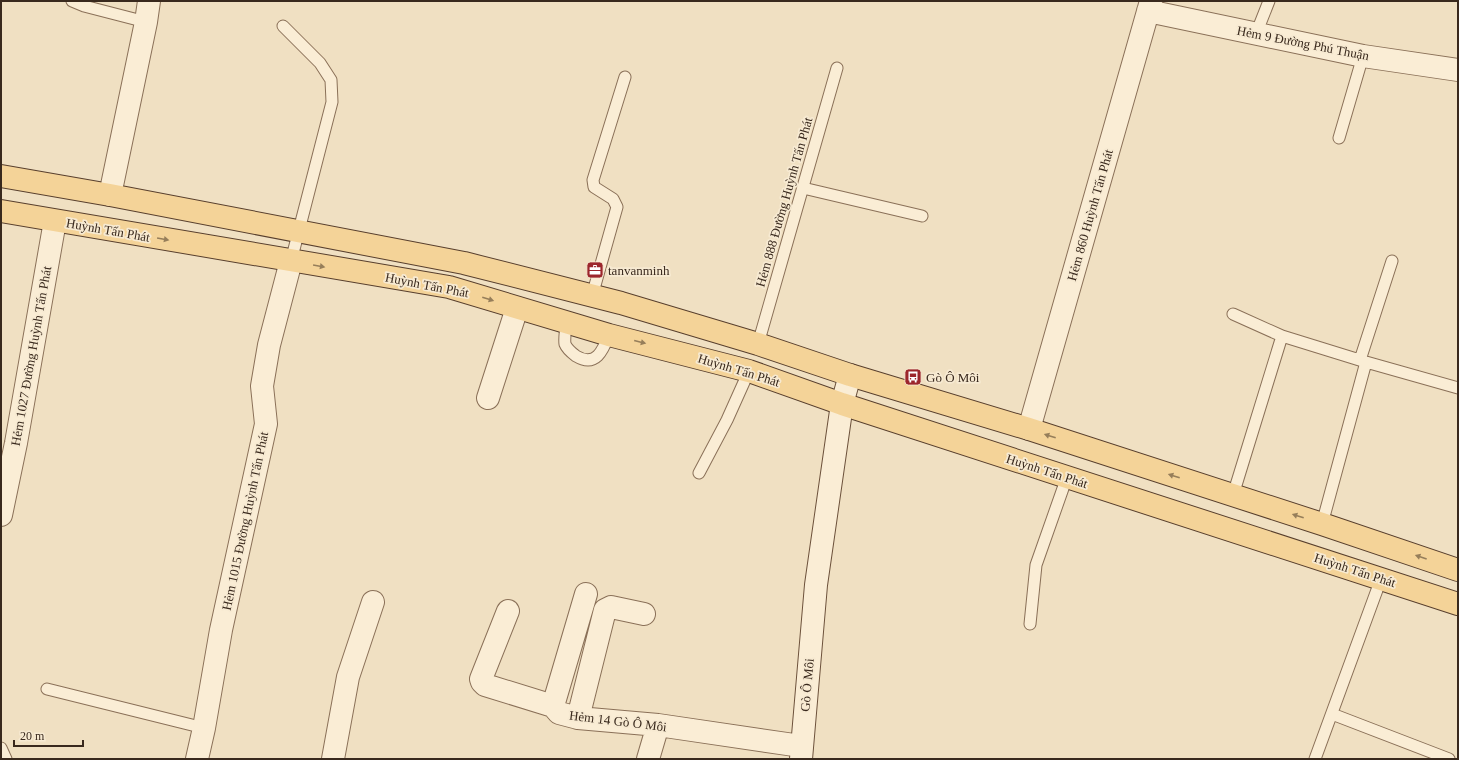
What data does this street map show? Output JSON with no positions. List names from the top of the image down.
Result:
{
  "streets": {
    "main road": ["Huỳnh Tấn Phát"],
    "street": [
      "Hẻm 9 Đường Phú Thuận",
      "Hẻm 860 Huỳnh Tấn Phát",
      "Hẻm 1027 Đường Huỳnh Tấn Phát",
      "Hẻm 1015 Đường Huỳnh Tấn Phát",
      "Gò Ô Môi",
      "Hẻm 14 Gò Ô Môi"
    ],
    "lane": ["Hẻm 888 Đường Huỳnh Tấn Phát"]
  },
  "crossings": [
    ["Hẻm 9 Đường Phú Thuận", "Hẻm 860 Huỳnh Tấn Phát"],
    ["Huỳnh Tấn Phát", "Hẻm 1027 Đường Huỳnh Tấn Phát"],
    ["Huỳnh Tấn Phát", "Hẻm 1015 Đường Huỳnh Tấn Phát"],
    ["Huỳnh Tấn Phát", "Gò Ô Môi"],
    ["Gò Ô Môi", "Hẻm 14 Gò Ô Môi"]
  ],
  "places": {
    "office": ["tanvanminh"],
    "bus stop": ["Gò Ô Môi"]
  },
  "scale_bar": "20 m"
}
